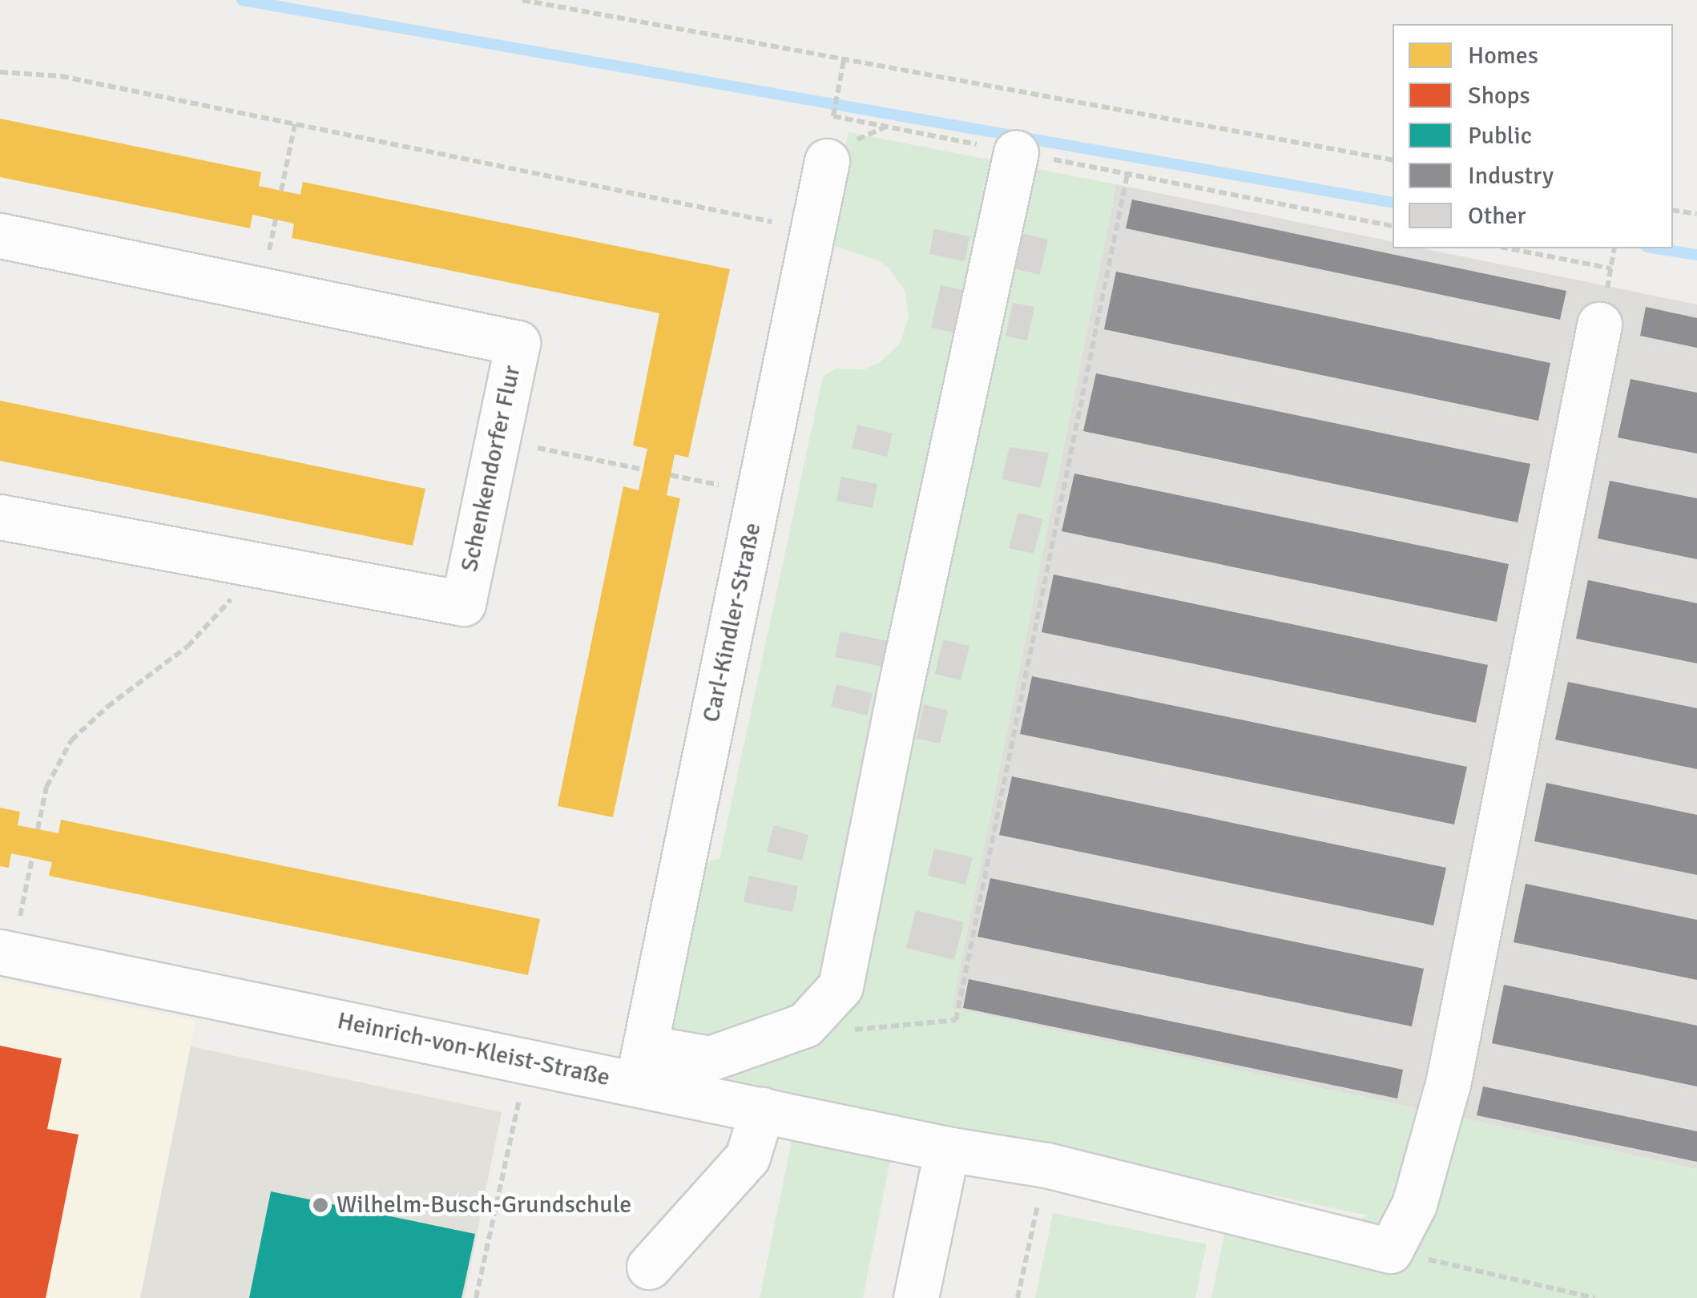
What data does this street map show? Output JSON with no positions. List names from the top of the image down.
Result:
{
  "streets": {
    "street": ["Schenkendorfer Flur", "Carl-Kindler-Straße", "Heinrich-von-Kleist-Straße"]
  },
  "crossings": [
    ["Carl-Kindler-Straße", "Heinrich-von-Kleist-Straße"]
  ],
  "places": ["Wilhelm-Busch-Grundschule"],
  "legend": [
    "Homes",
    "Shops",
    "Public",
    "Industry",
    "Other"
  ]
}
